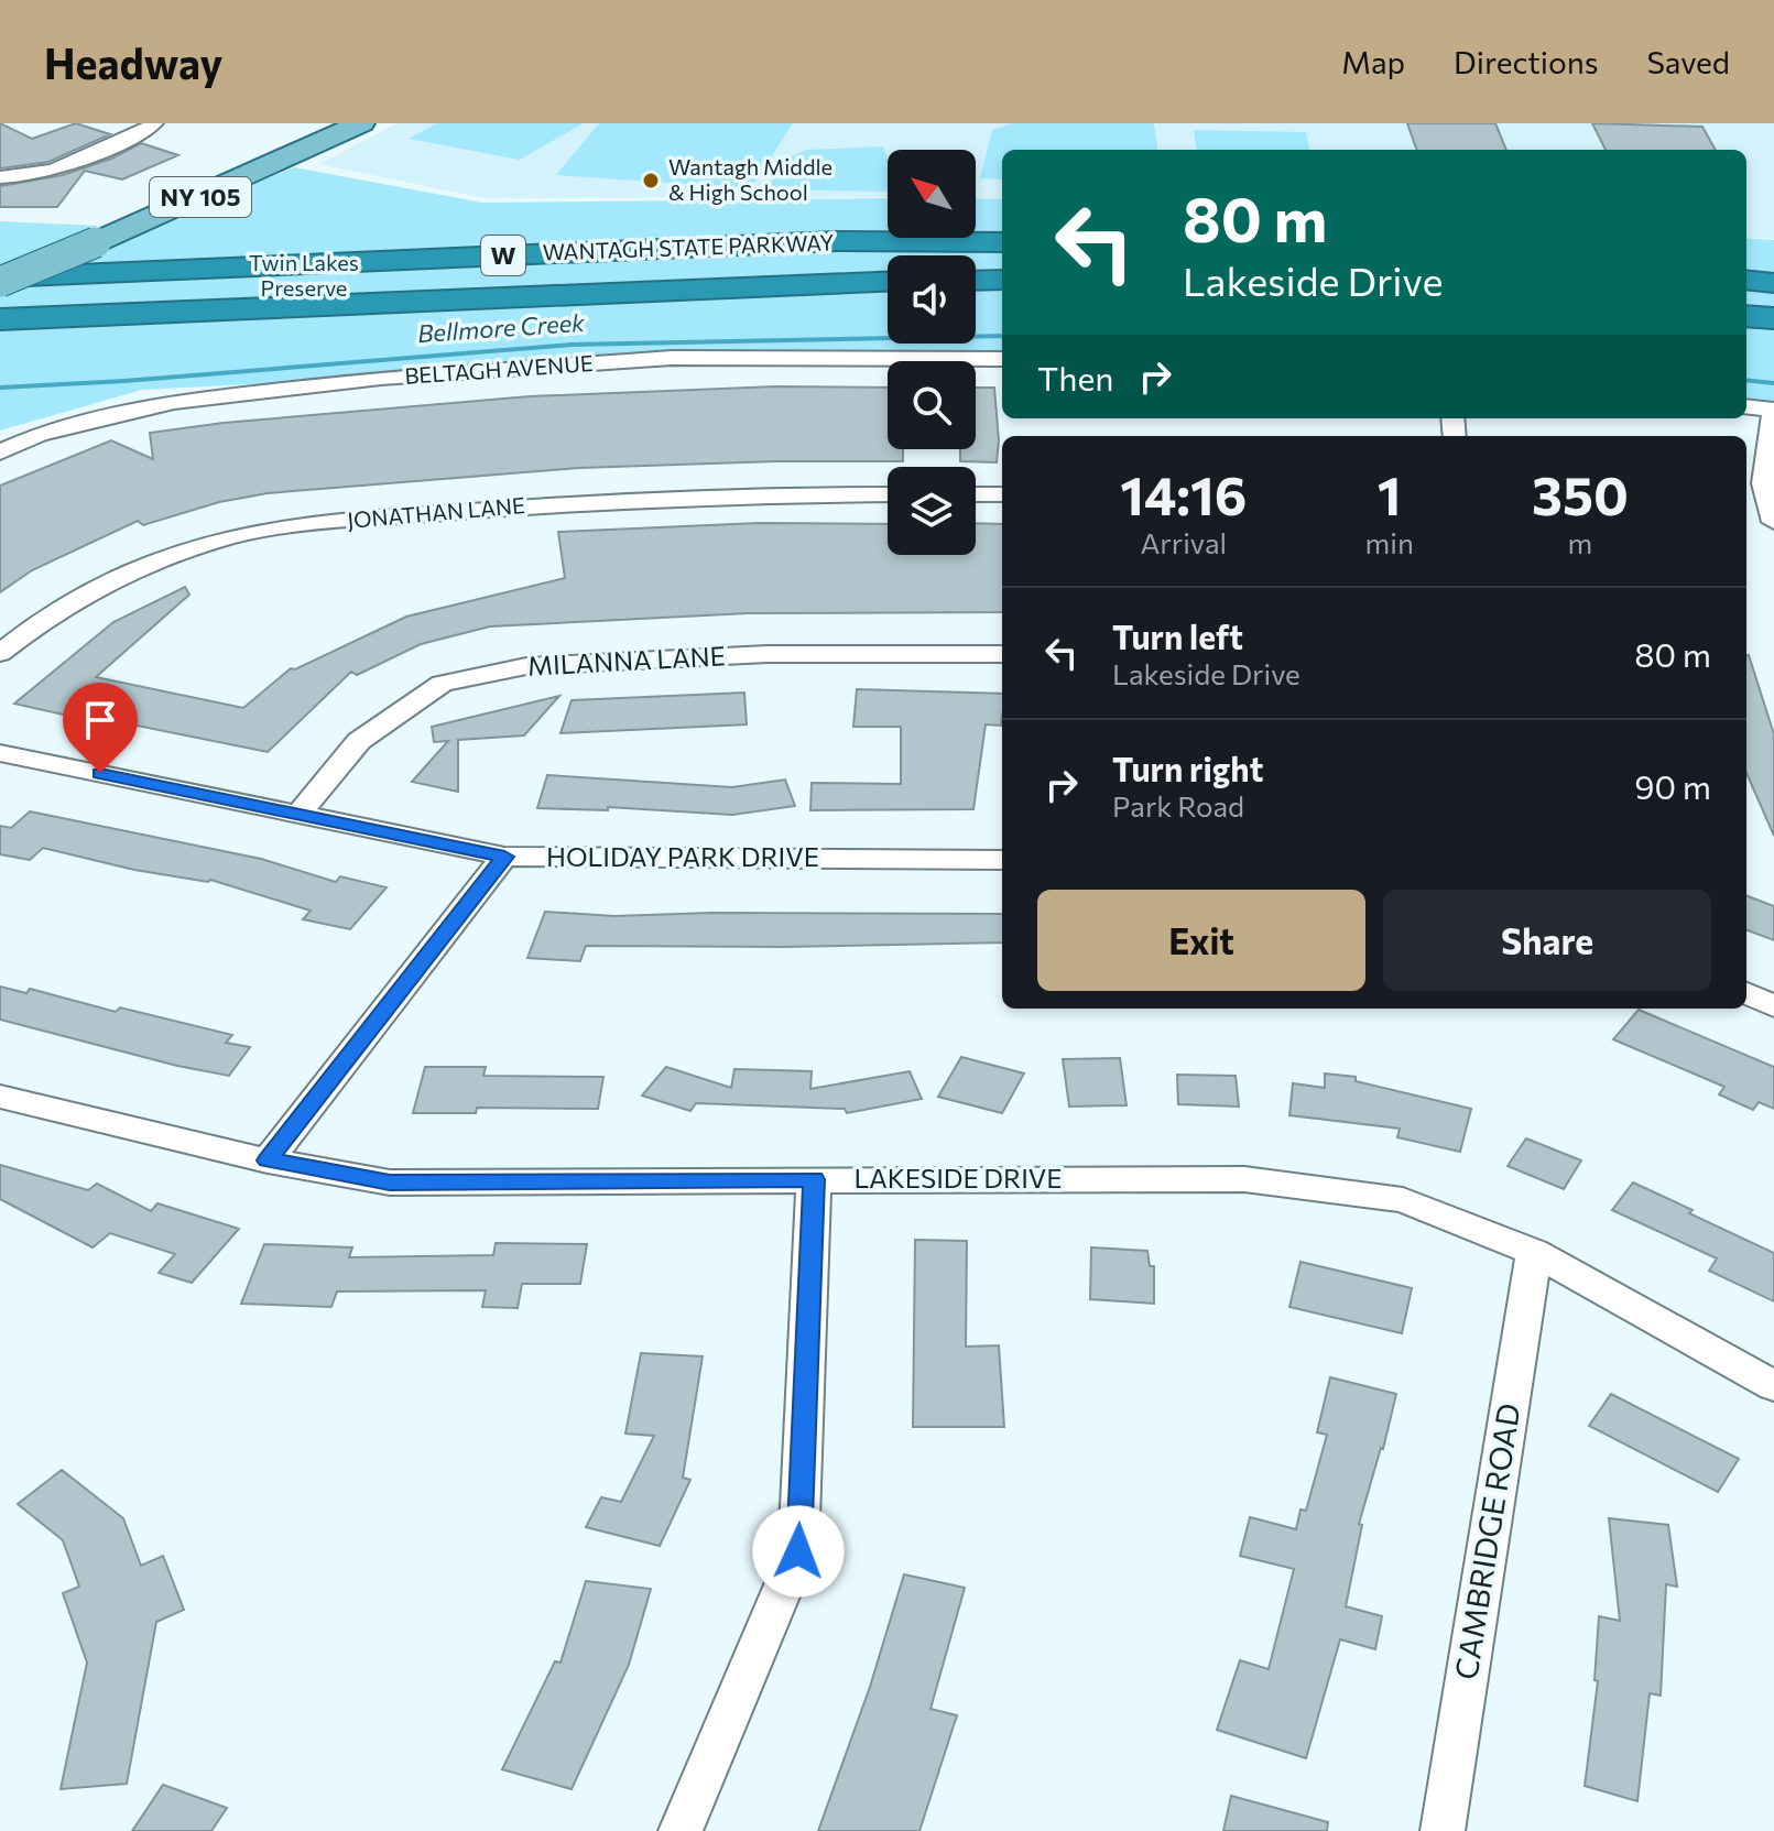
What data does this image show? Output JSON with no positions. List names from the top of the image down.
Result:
{
  "streets": {
    "highway": ["WANTAGH STATE PARKWAY", "W"],
    "main road": ["NY 105"],
    "street": [
      "BELTAGH AVENUE",
      "JONATHAN LANE",
      "MILANNA LANE",
      "HOLIDAY PARK DRIVE",
      "LAKESIDE DRIVE",
      "CAMBRIDGE ROAD"
    ]
  },
  "crossings": [
    ["NY 105", "WANTAGH STATE PARKWAY"],
    ["MILANNA LANE", "HOLIDAY PARK DRIVE"],
    ["LAKESIDE DRIVE", "CAMBRIDGE ROAD"]
  ],
  "water": ["Bellmore Creek"],
  "parks": ["Twin Lakes Preserve"],
  "places": ["Wantagh Middle & High School"],
  "north": "top left",
  "page": {
    "header": "Headway",
    "nav": ["Map", "Directions", "Saved"],
    "turn": ["80 m", "Lakeside Drive"],
    "then": "Then",
    "eta": [
      "14:16",
      "Arrival",
      "1",
      "min",
      "350",
      "m"
    ],
    "list": [
      {
        "name": "Turn left",
        "note": "Lakeside Drive",
        "value": "80 m"
      },
      {
        "name": "Turn right",
        "note": "Park Road",
        "value": "90 m"
      }
    ],
    "buttons": ["Exit", "Share"]
  }
}
